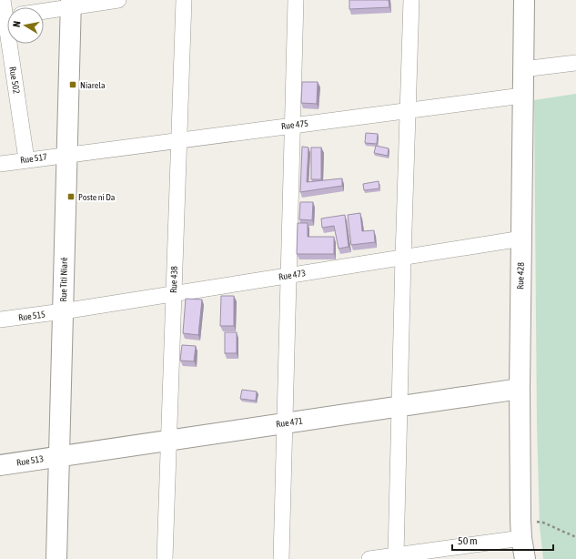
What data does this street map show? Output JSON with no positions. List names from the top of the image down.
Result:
{
  "streets": {
    "street": [
      "Rue 502",
      "Rue 475",
      "Rue 517",
      "Rue 473",
      "Rue 428",
      "Rue Titi Niaré",
      "Rue 438",
      "Rue 515",
      "Rue 471",
      "Rue 513"
    ]
  },
  "crossings": [
    ["Rue 502", "Rue 517"],
    ["Rue 475", "Rue 517"],
    ["Rue 475", "Rue 428"],
    ["Rue 475", "Rue Titi Niaré"],
    ["Rue 475", "Rue 438"],
    ["Rue 517", "Rue Titi Niaré"],
    ["Rue 473", "Rue 428"],
    ["Rue 473", "Rue Titi Niaré"],
    ["Rue 473", "Rue 438"],
    ["Rue 473", "Rue 515"],
    ["Rue 428", "Rue 471"],
    ["Rue Titi Niaré", "Rue 515"],
    ["Rue Titi Niaré", "Rue 471"],
    ["Rue Titi Niaré", "Rue 513"],
    ["Rue 438", "Rue 471"],
    ["Rue 471", "Rue 513"]
  ],
  "places": {
    "transit": ["Niarela", "Poste ni Da"]
  },
  "scale_bar": "50 m",
  "north": "left"
}
